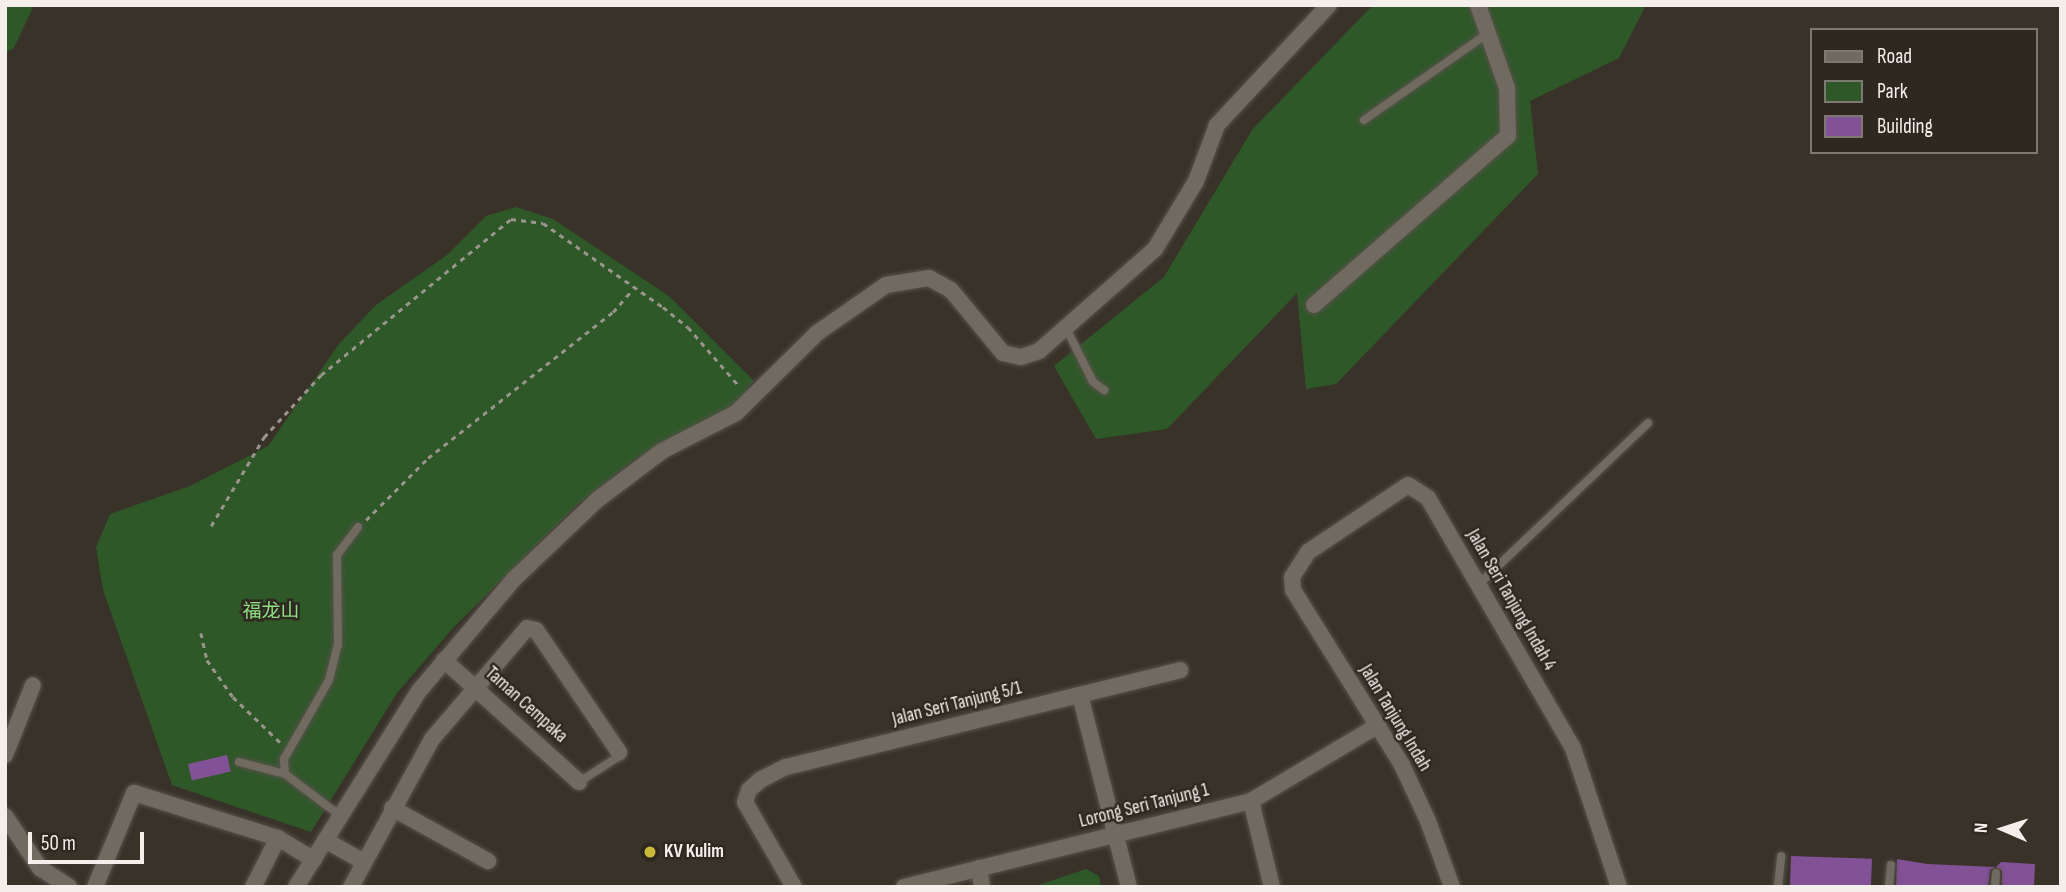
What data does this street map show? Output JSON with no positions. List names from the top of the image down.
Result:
{
  "streets": {
    "street": [
      "Jalan Seri Tanjung Indah 4",
      "Jalan Seri Tanjung 5/1",
      "Taman Cempaka",
      "Jalan Tanjung Indah",
      "Lorong Seri Tanjung 1"
    ]
  },
  "crossings": [
    ["Jalan Seri Tanjung Indah 4", "Jalan Tanjung Indah"],
    ["Jalan Tanjung Indah", "Lorong Seri Tanjung 1"]
  ],
  "parks": ["福龙山"],
  "places": ["KV Kulim"],
  "legend": ["Road", "Park", "Building"],
  "scale_bar": "50 m",
  "north": "left"
}
